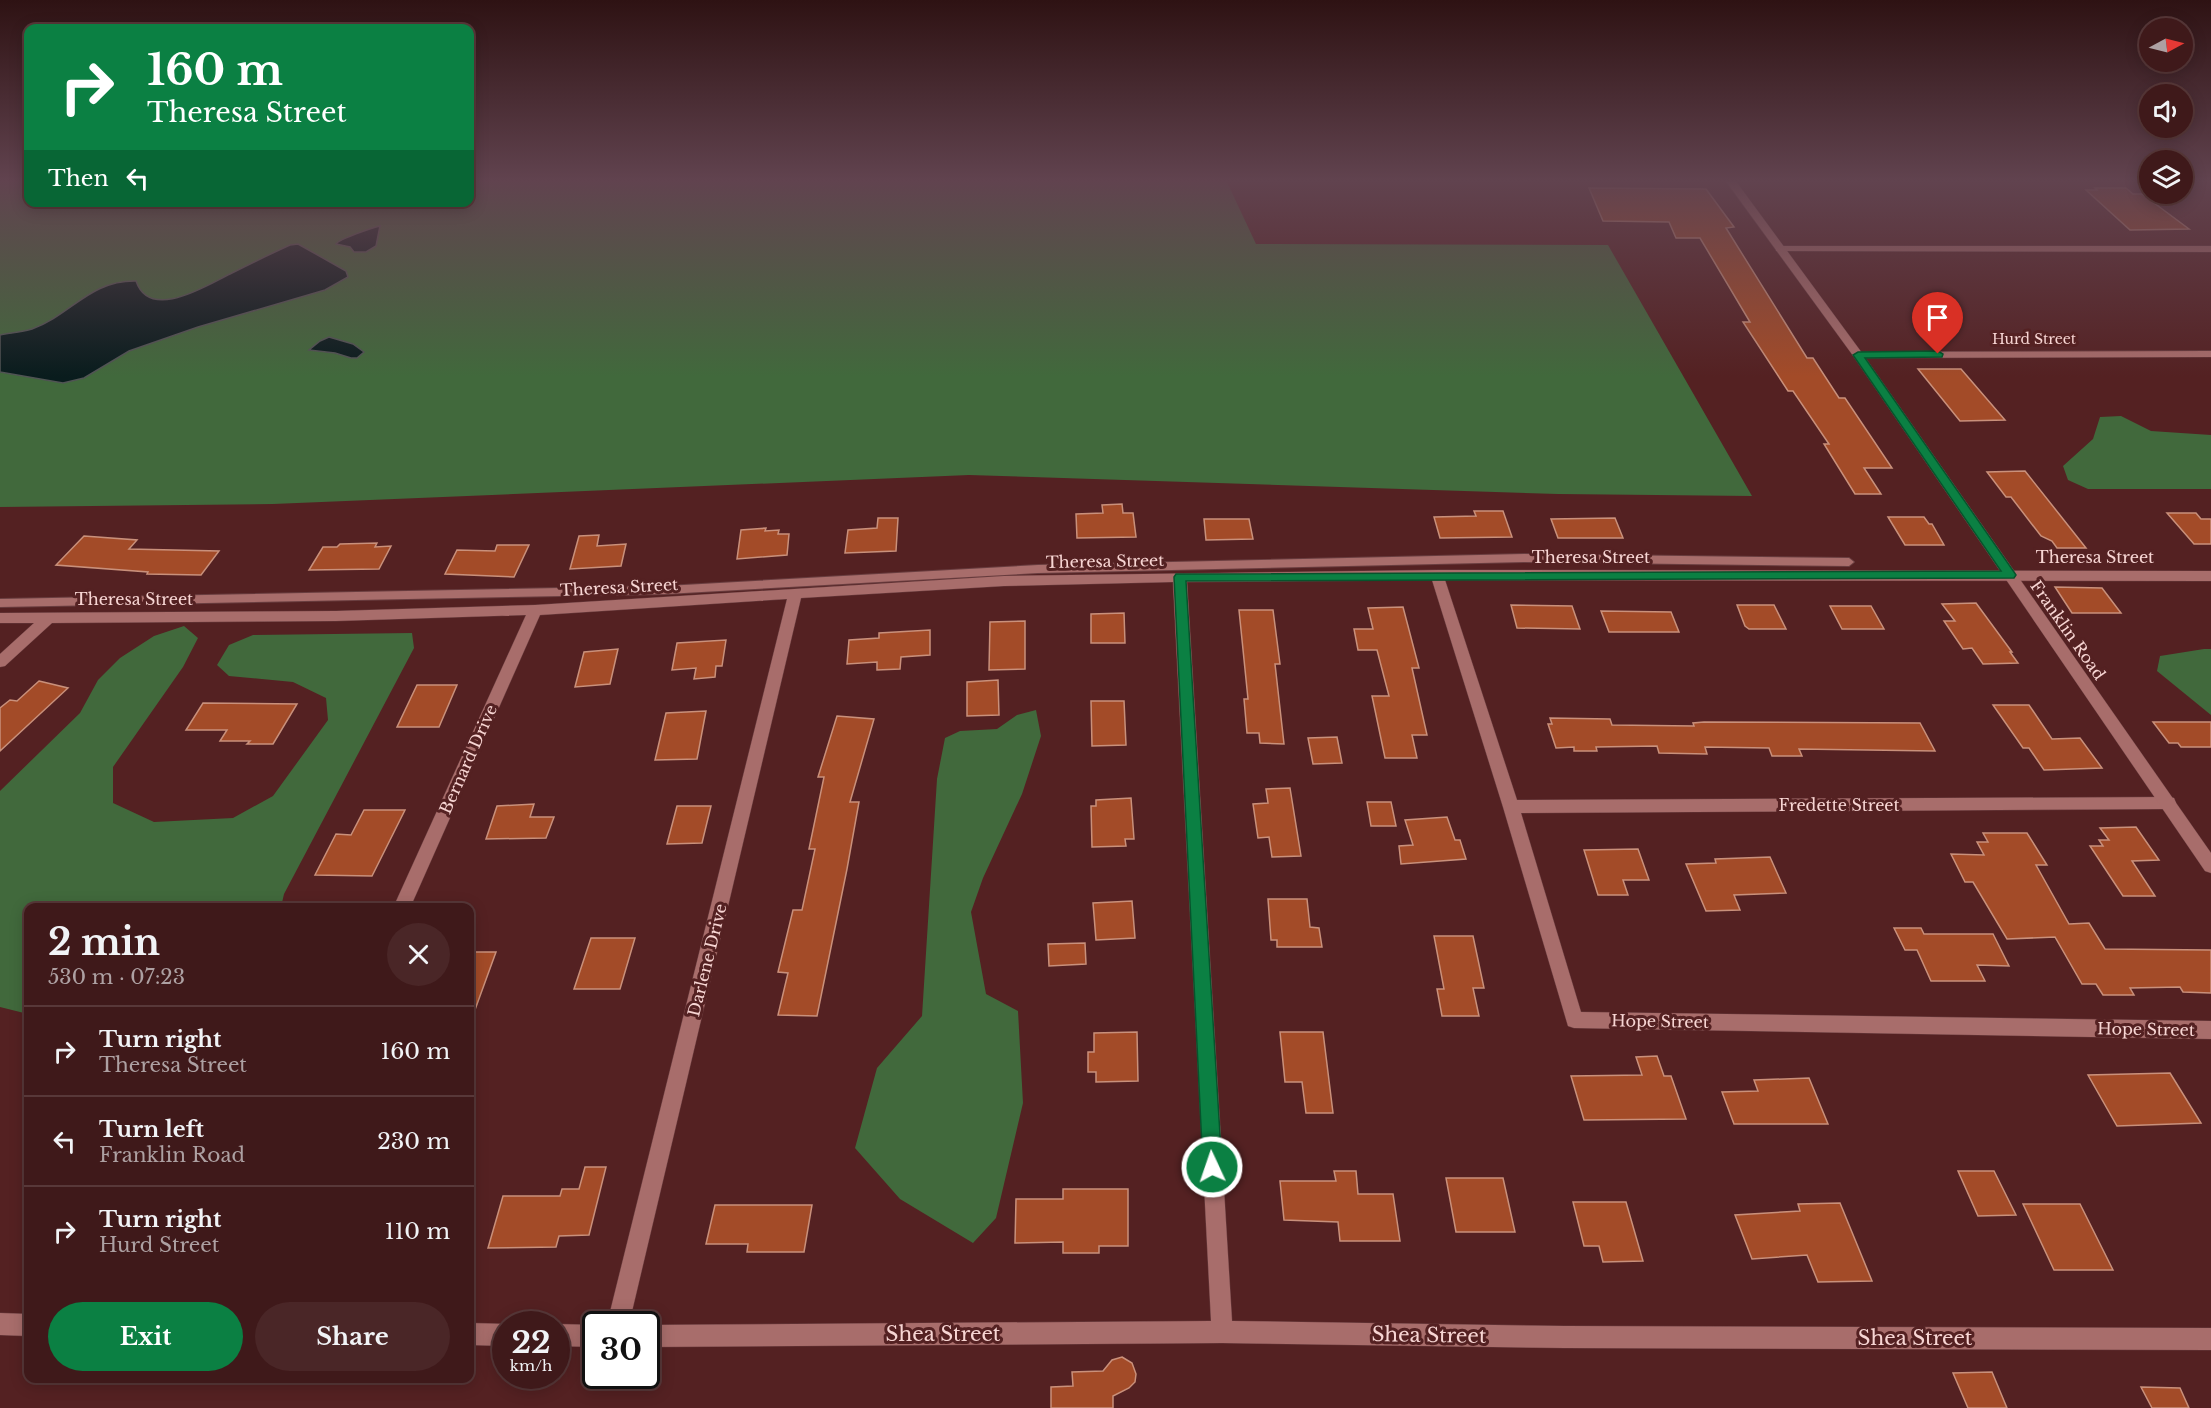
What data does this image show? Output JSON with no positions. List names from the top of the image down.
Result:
{
  "streets": {
    "street": [
      "Hurd Street",
      "Theresa Street",
      "Franklin Road",
      "Bernard Drive",
      "Fredette Street",
      "Darlene Drive",
      "Hope Street",
      "Shea Street"
    ]
  },
  "crossings": [
    ["Hurd Street", "Franklin Road"],
    ["Theresa Street", "Franklin Road"],
    ["Theresa Street", "Bernard Drive"],
    ["Theresa Street", "Darlene Drive"],
    ["Theresa Street", "Hope Street"],
    ["Franklin Road", "Fredette Street"],
    ["Fredette Street", "Hope Street"]
  ],
  "north": "right",
  "page": {
    "turn": ["160 m", "Theresa Street"],
    "then": "Then",
    "heading": ["2 min", "530 m · 07:23"],
    "list": [
      {
        "name": "Turn right",
        "note": "Theresa Street",
        "value": "160 m"
      },
      {
        "name": "Turn left",
        "note": "Franklin Road",
        "value": "230 m"
      },
      {
        "name": "Turn right",
        "note": "Hurd Street",
        "value": "110 m"
      }
    ],
    "buttons": ["Exit", "Share"],
    "speed": "22 km/h",
    "limit": "30"
  }
}
